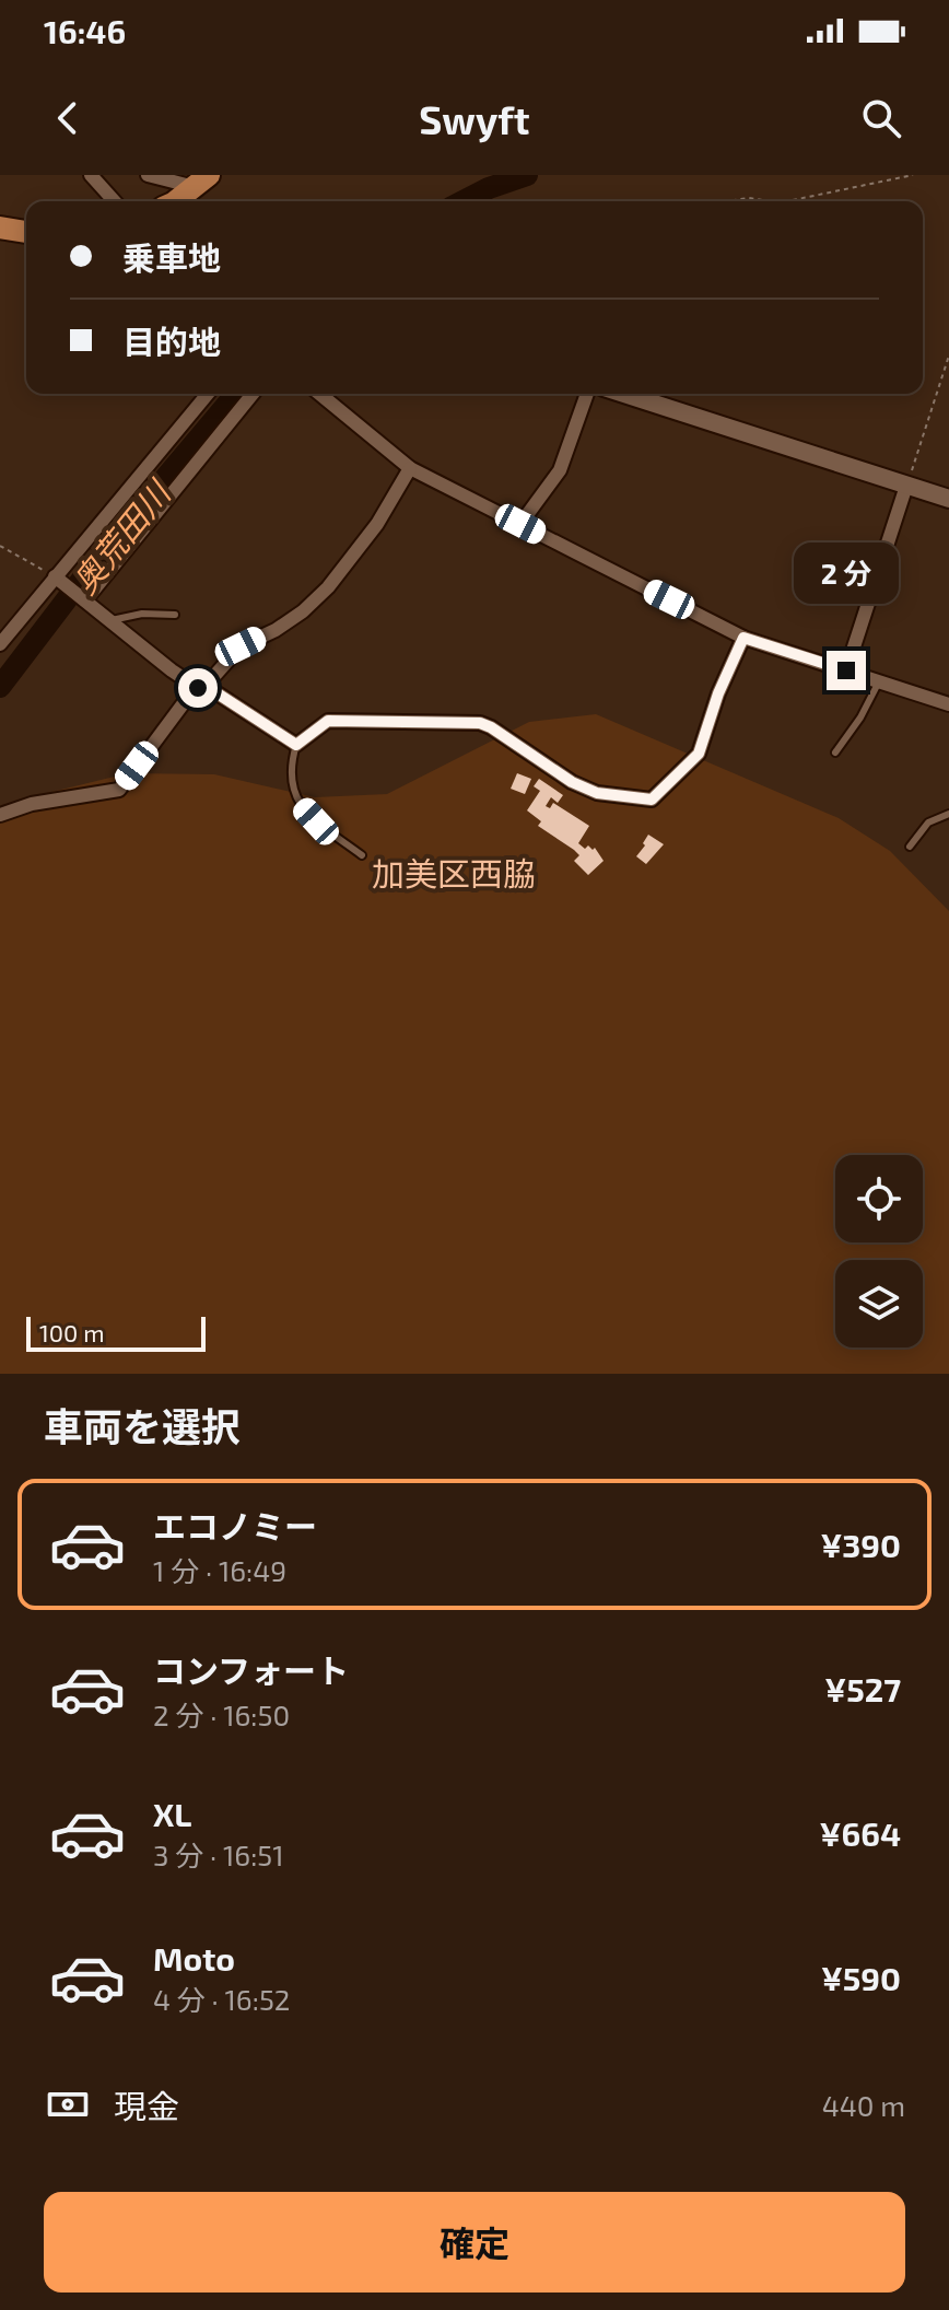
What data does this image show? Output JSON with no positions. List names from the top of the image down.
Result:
{
  "districts": ["加美区西脇"],
  "water": ["奥荒田川"],
  "scale_bar": "100 m",
  "page": {
    "status": "16:46",
    "header": "Swyft",
    "banner": ["乗車地", "目的地"],
    "bubble": "2 分",
    "scale": "100 m",
    "heading": "車両を選択",
    "list": [
      {
        "name": "エコノミー",
        "note": "1 分 · 16:49",
        "value": "¥390"
      },
      {
        "name": "コンフォート",
        "note": "2 分 · 16:50",
        "value": "¥527"
      },
      {
        "name": "XL",
        "note": "3 分 · 16:51",
        "value": "¥664"
      },
      {
        "name": "Moto",
        "note": "4 分 · 16:52",
        "value": "¥590"
      }
    ],
    "pay": ["現金", "440 m"],
    "buttons": "確定"
  }
}
